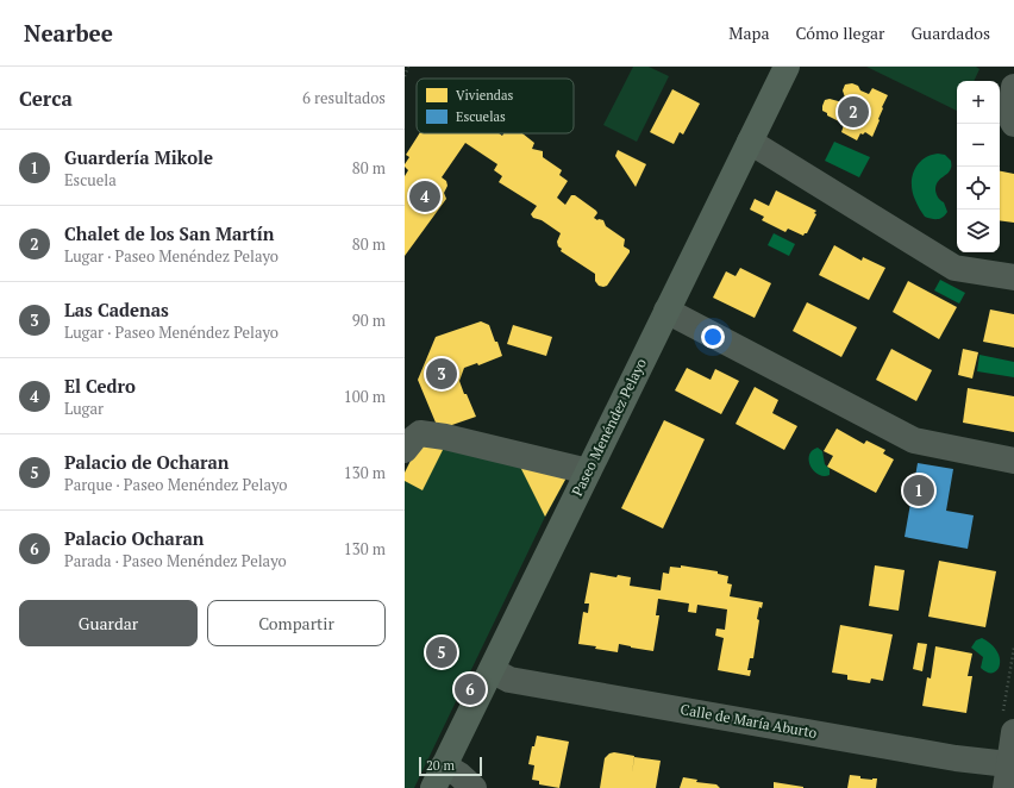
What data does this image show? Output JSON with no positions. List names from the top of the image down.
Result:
{
  "streets": {
    "highway": ["Paseo Menéndez Pelayo"],
    "street": ["Calle de María Aburto"]
  },
  "crossings": [
    ["Paseo Menéndez Pelayo", "Calle de María Aburto"]
  ],
  "legend": ["Viviendas", "Escuelas"],
  "scale_bar": "20 m",
  "page": {
    "header": "Nearbee",
    "nav": ["Mapa", "Cómo llegar", "Guardados"],
    "heading": ["Cerca", "6 resultados"],
    "map_buttons": ["+", "−"],
    "pins": [
      "2",
      "4",
      "3",
      "1",
      "5",
      "6"
    ],
    "list": [
      {
        "mark": "1",
        "name": "Guardería Mikole",
        "note": "Escuela",
        "value": "80 m"
      },
      {
        "mark": "2",
        "name": "Chalet de los San Martín",
        "note": "Lugar · Paseo Menéndez Pelayo",
        "value": "80 m"
      },
      {
        "mark": "3",
        "name": "Las Cadenas",
        "note": "Lugar · Paseo Menéndez Pelayo",
        "value": "90 m"
      },
      {
        "mark": "4",
        "name": "El Cedro",
        "note": "Lugar",
        "value": "100 m"
      },
      {
        "mark": "5",
        "name": "Palacio de Ocharan",
        "note": "Parque · Paseo Menéndez Pelayo",
        "value": "130 m"
      },
      {
        "mark": "6",
        "name": "Palacio Ocharan",
        "note": "Parada · Paseo Menéndez Pelayo",
        "value": "130 m"
      }
    ],
    "buttons": ["Guardar", "Compartir"],
    "scale": "20 m"
  }
}
